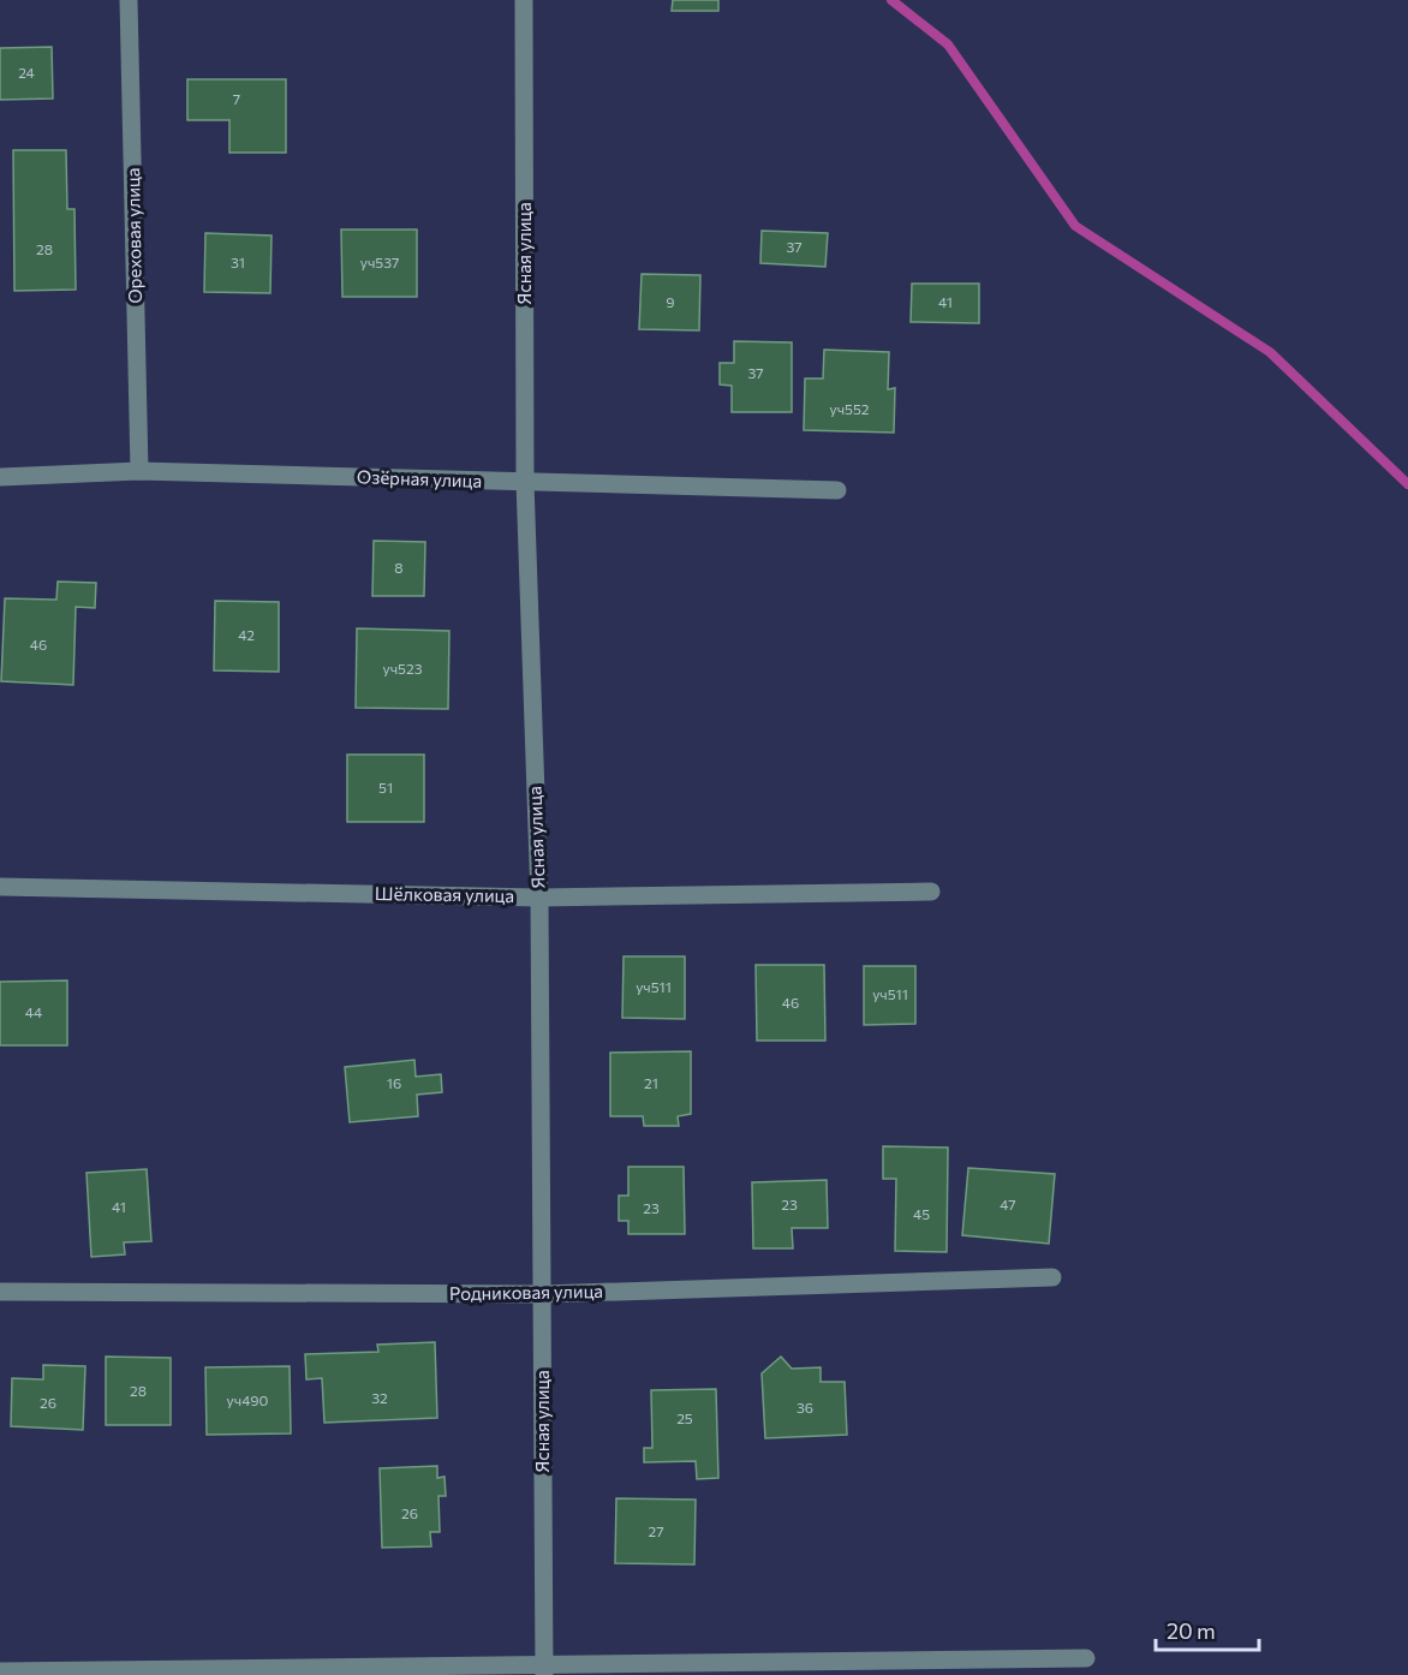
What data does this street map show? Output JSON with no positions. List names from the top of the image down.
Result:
{
  "streets": {
    "street": [
      "Ореховая улица",
      "Ясная улица",
      "Озёрная улица",
      "Шёлковая улица",
      "Родниковая улица"
    ]
  },
  "crossings": [
    ["Ореховая улица", "Озёрная улица"],
    ["Ясная улица", "Озёрная улица"],
    ["Ясная улица", "Шёлковая улица"],
    ["Ясная улица", "Родниковая улица"]
  ],
  "house_numbers": [
    "24",
    "7",
    "37",
    "28",
    "31",
    "уч537",
    "9",
    "41",
    "37",
    "уч552",
    "8",
    "42",
    "46",
    "уч523",
    "51",
    "уч511",
    "уч511",
    "46",
    "44",
    "16",
    "21",
    "23",
    "47",
    "41",
    "23",
    "45",
    "28",
    "32",
    "уч490",
    "26",
    "36",
    "25",
    "26",
    "27"
  ],
  "scale_bar": "20 m"
}
